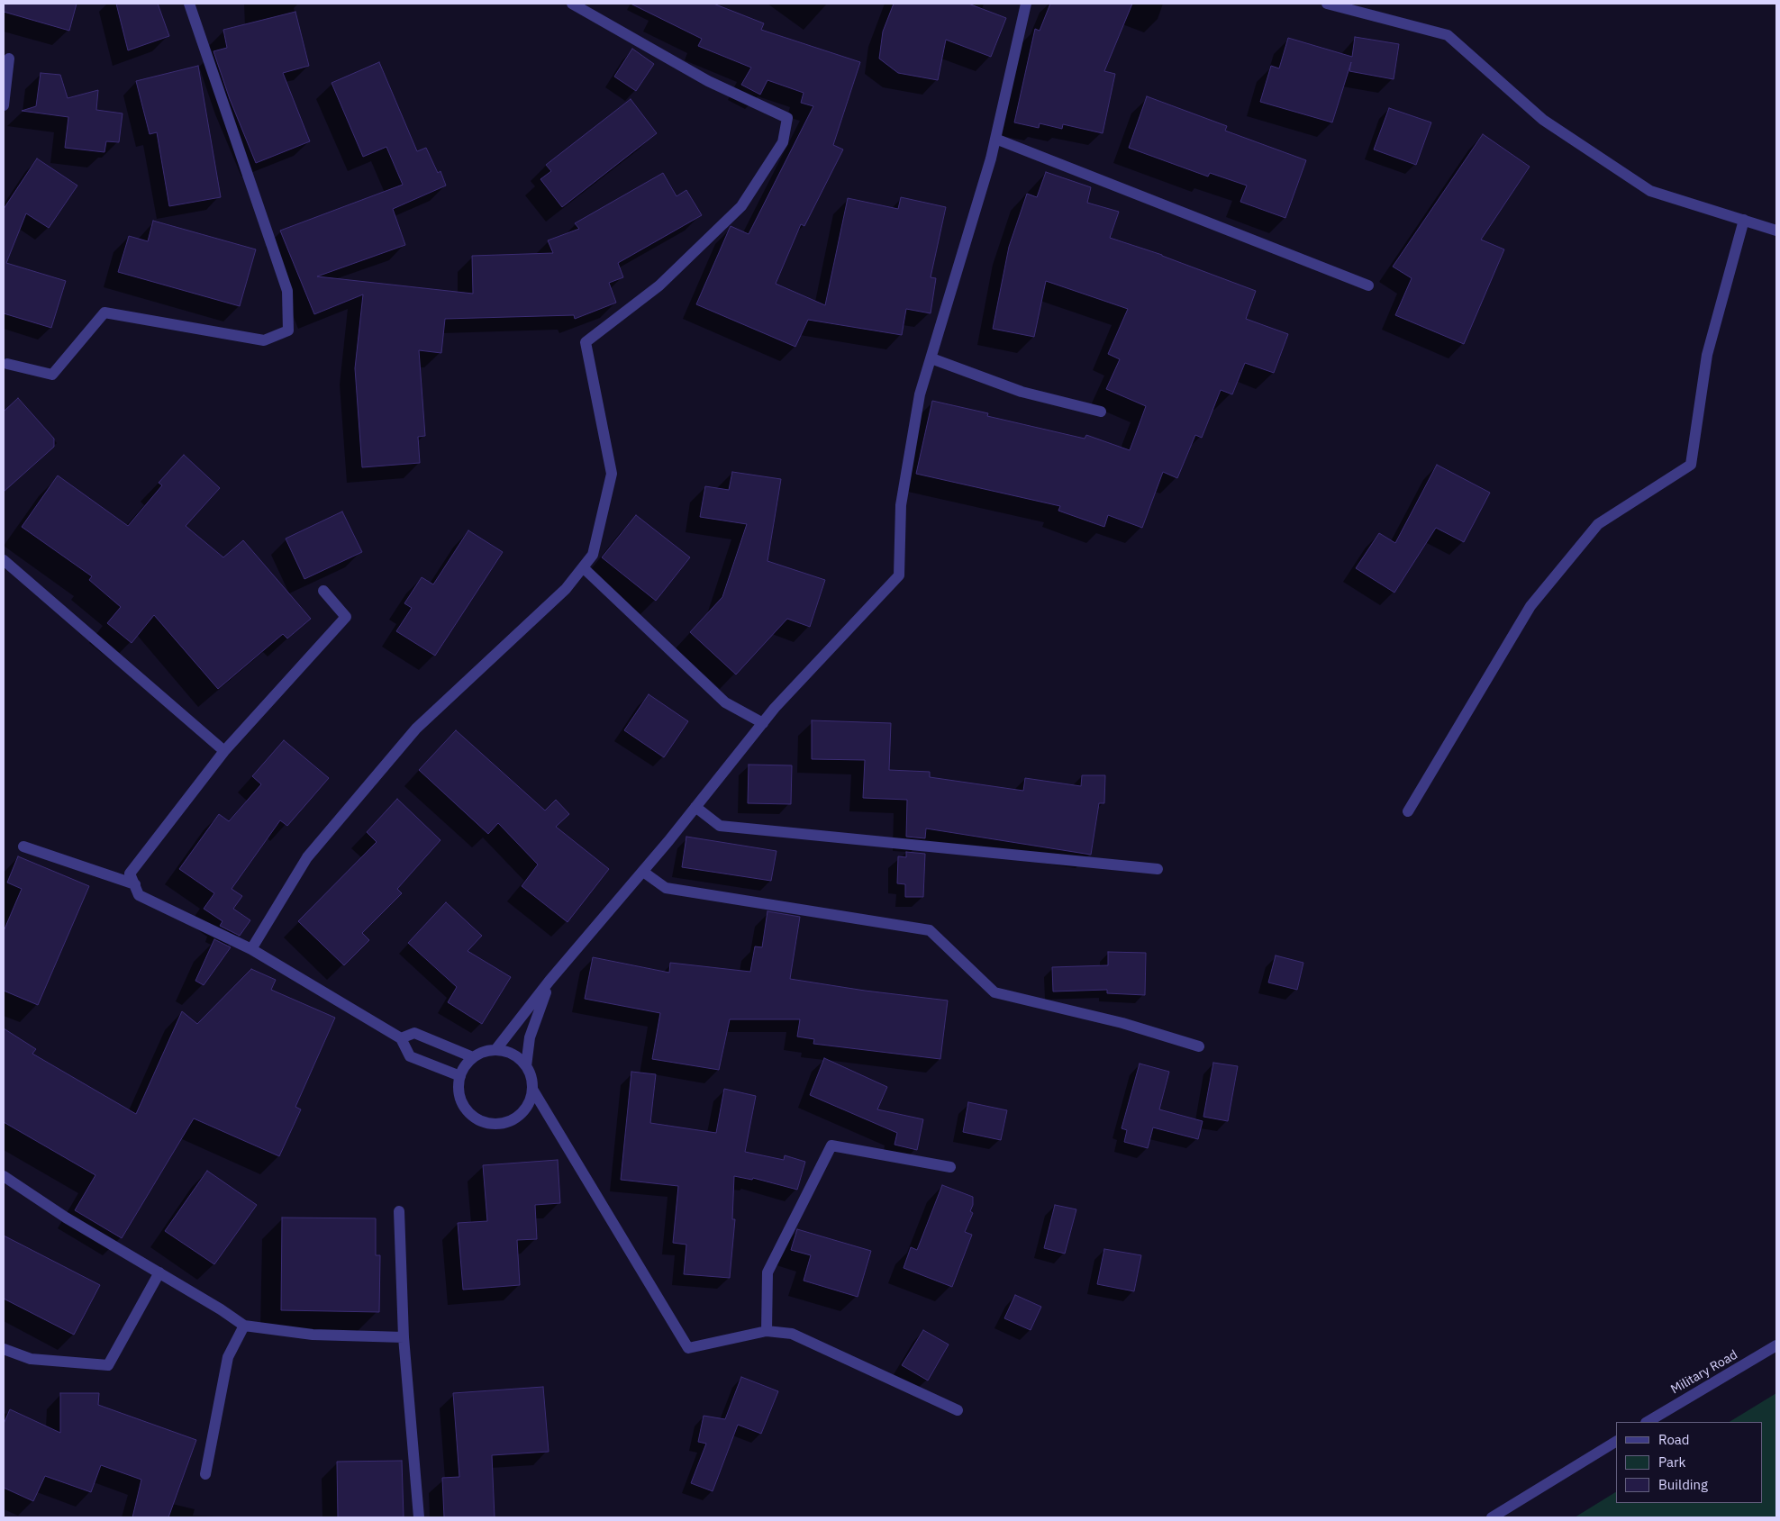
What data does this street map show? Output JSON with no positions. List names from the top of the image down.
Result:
{
  "streets": {
    "street": ["Military Road"]
  },
  "legend": ["Road", "Park", "Building"]
}
